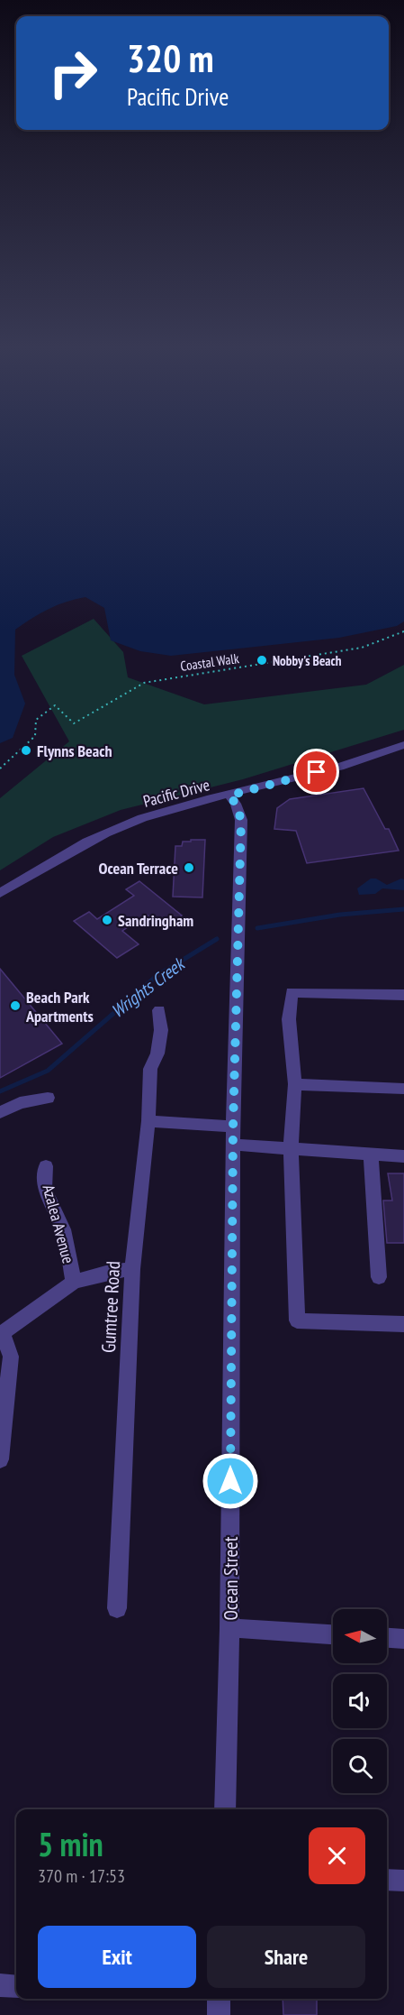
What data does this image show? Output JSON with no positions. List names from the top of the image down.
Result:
{
  "streets": {
    "street": [
      "Pacific Drive",
      "Azalea Avenue",
      "Gumtree Road",
      "Ocean Street"
    ],
    "path": ["Coastal Walk"]
  },
  "crossings": [
    ["Pacific Drive", "Ocean Street"]
  ],
  "water": ["Wrights Creek"],
  "places": [
    "Nobby's Beach",
    "Flynns Beach",
    "Ocean Terrace",
    "Sandringham",
    "Beach Park Apartments"
  ],
  "north": "left",
  "page": {
    "turn": ["320 m", "Pacific Drive"],
    "heading": ["5 min", "370 m · 17:53"],
    "buttons": ["Exit", "Share"]
  }
}
